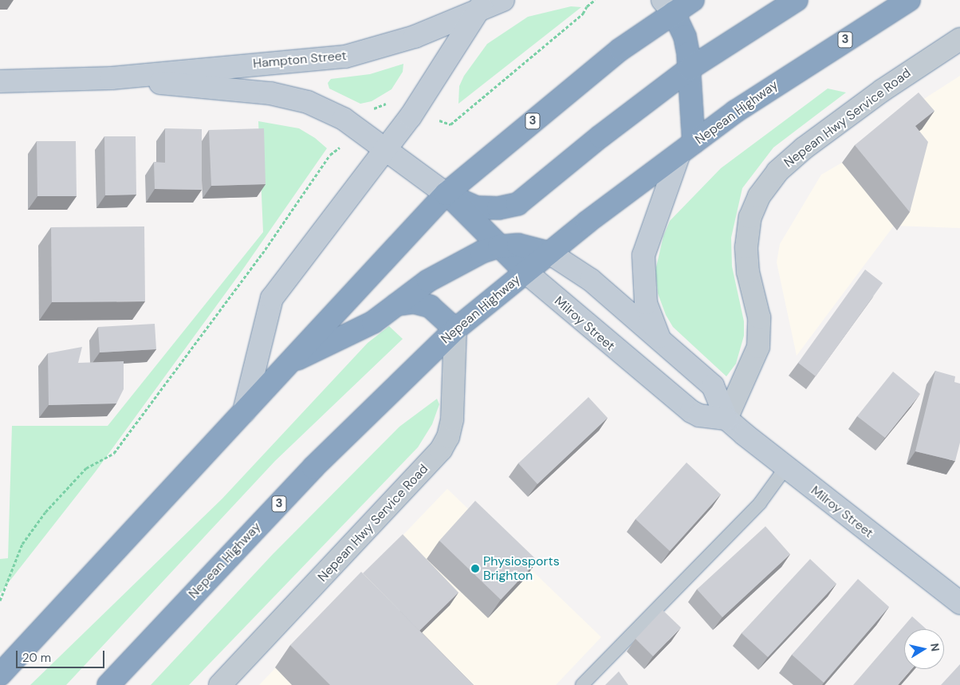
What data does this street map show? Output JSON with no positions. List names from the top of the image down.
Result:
{
  "streets": {
    "highway": ["3", "Nepean Highway"],
    "street": ["Hampton Street", "Nepean Hwy Service Road", "Milroy Street"]
  },
  "crossings": [
    ["3", "Hampton Street"],
    ["Nepean Highway", "Nepean Hwy Service Road"],
    ["Nepean Highway", "Milroy Street"],
    ["Nepean Hwy Service Road", "Milroy Street"]
  ],
  "places": ["Physiosports Brighton"],
  "scale_bar": "20 m",
  "north": "right"
}
